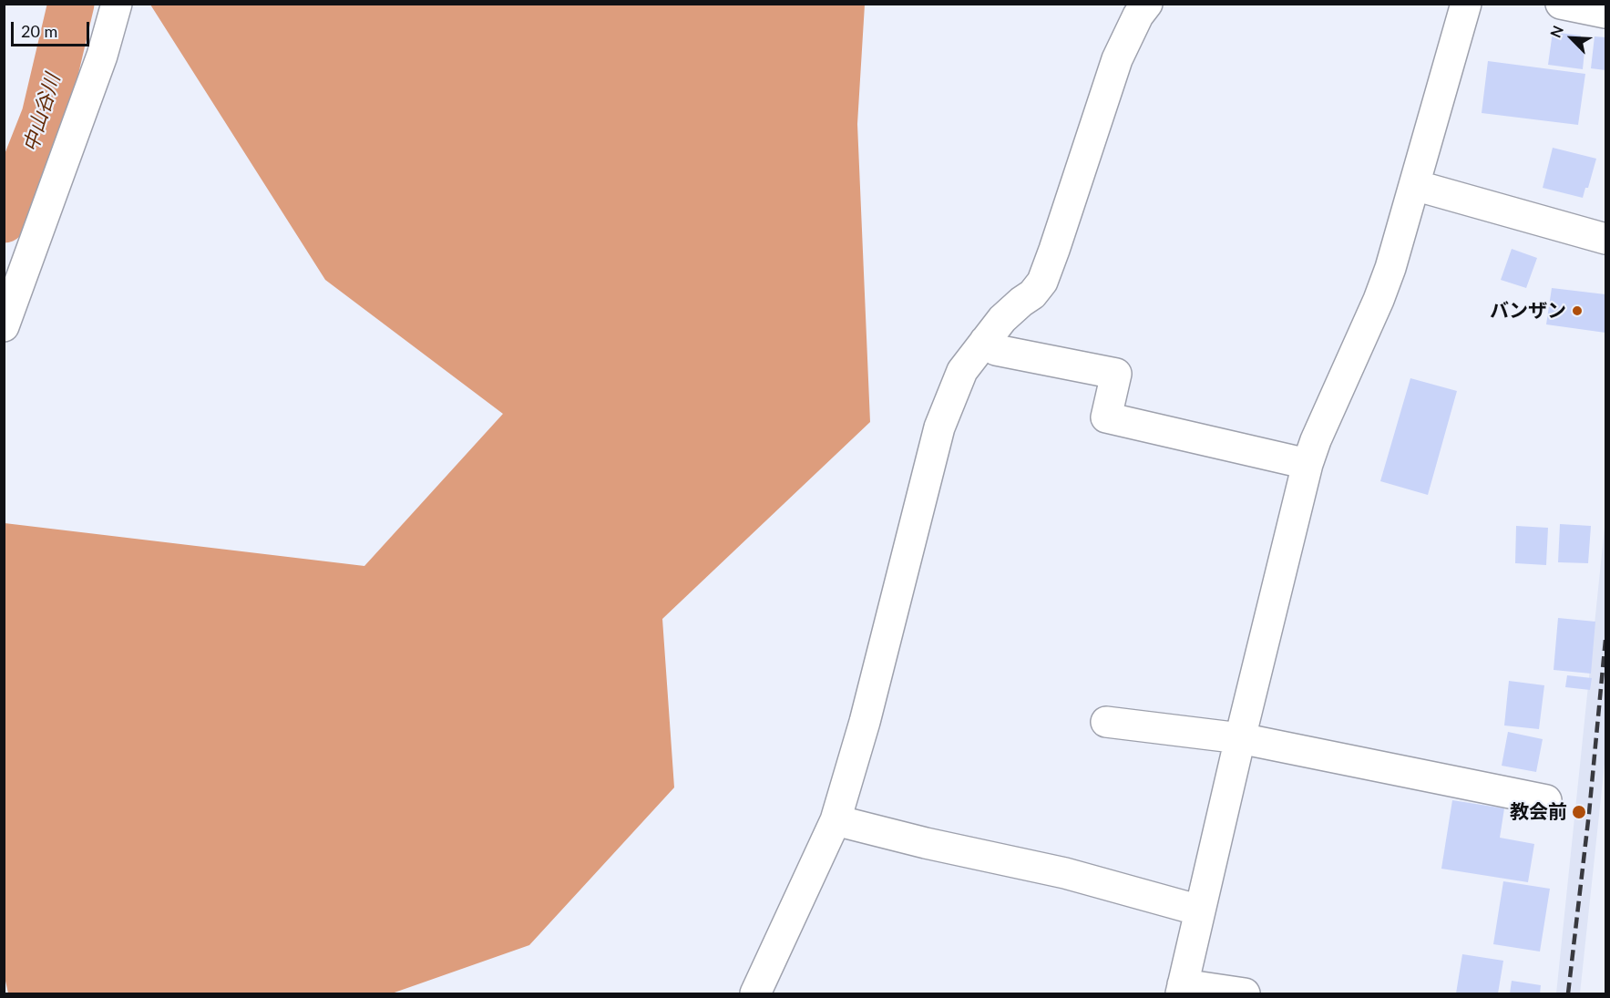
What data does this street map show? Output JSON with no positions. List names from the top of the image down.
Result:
{
  "water": ["中山谷川"],
  "places": ["バンザン", "教会前"],
  "scale_bar": "20 m",
  "north": "top left"
}
